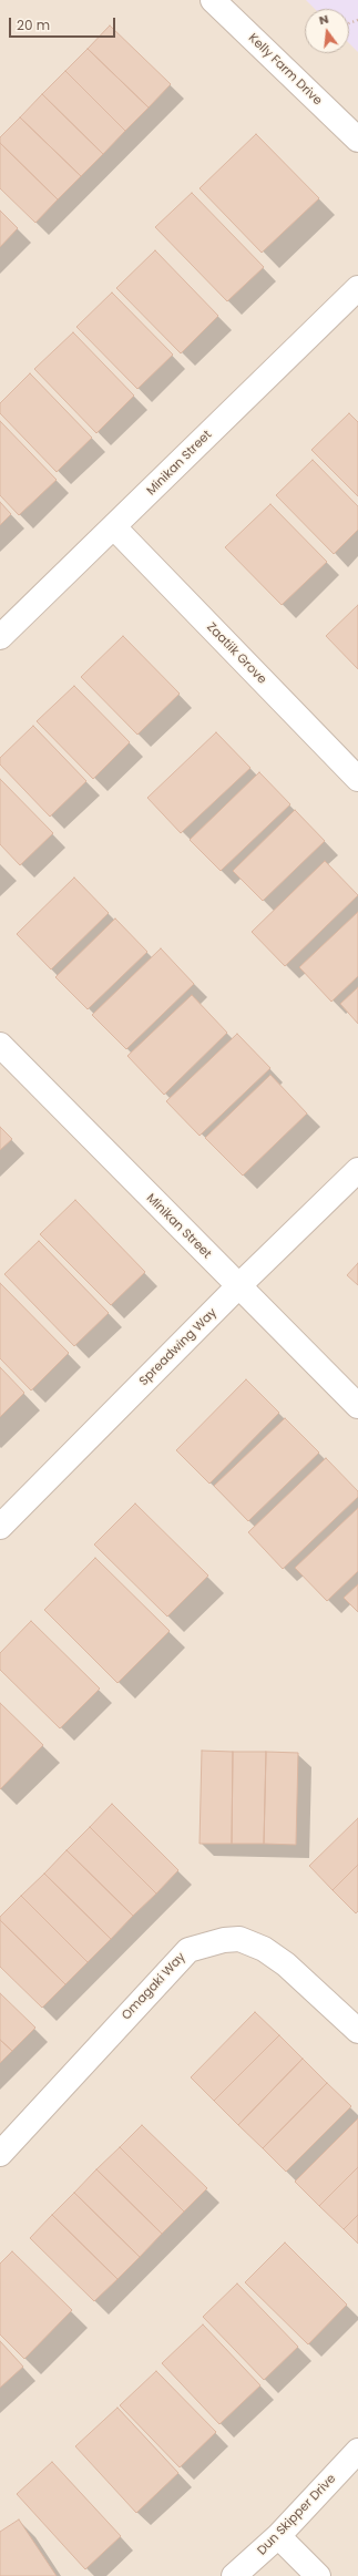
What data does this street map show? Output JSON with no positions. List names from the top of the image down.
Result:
{
  "streets": {
    "street": [
      "Kelly Farm Drive",
      "Minikan Street",
      "Zaatiik Grove",
      "Spreadwing Way",
      "Omagaki Way",
      "Dun Skipper Drive"
    ]
  },
  "crossings": [
    ["Minikan Street", "Zaatiik Grove"],
    ["Minikan Street", "Spreadwing Way"]
  ],
  "scale_bar": "20 m",
  "north": "top"
}
